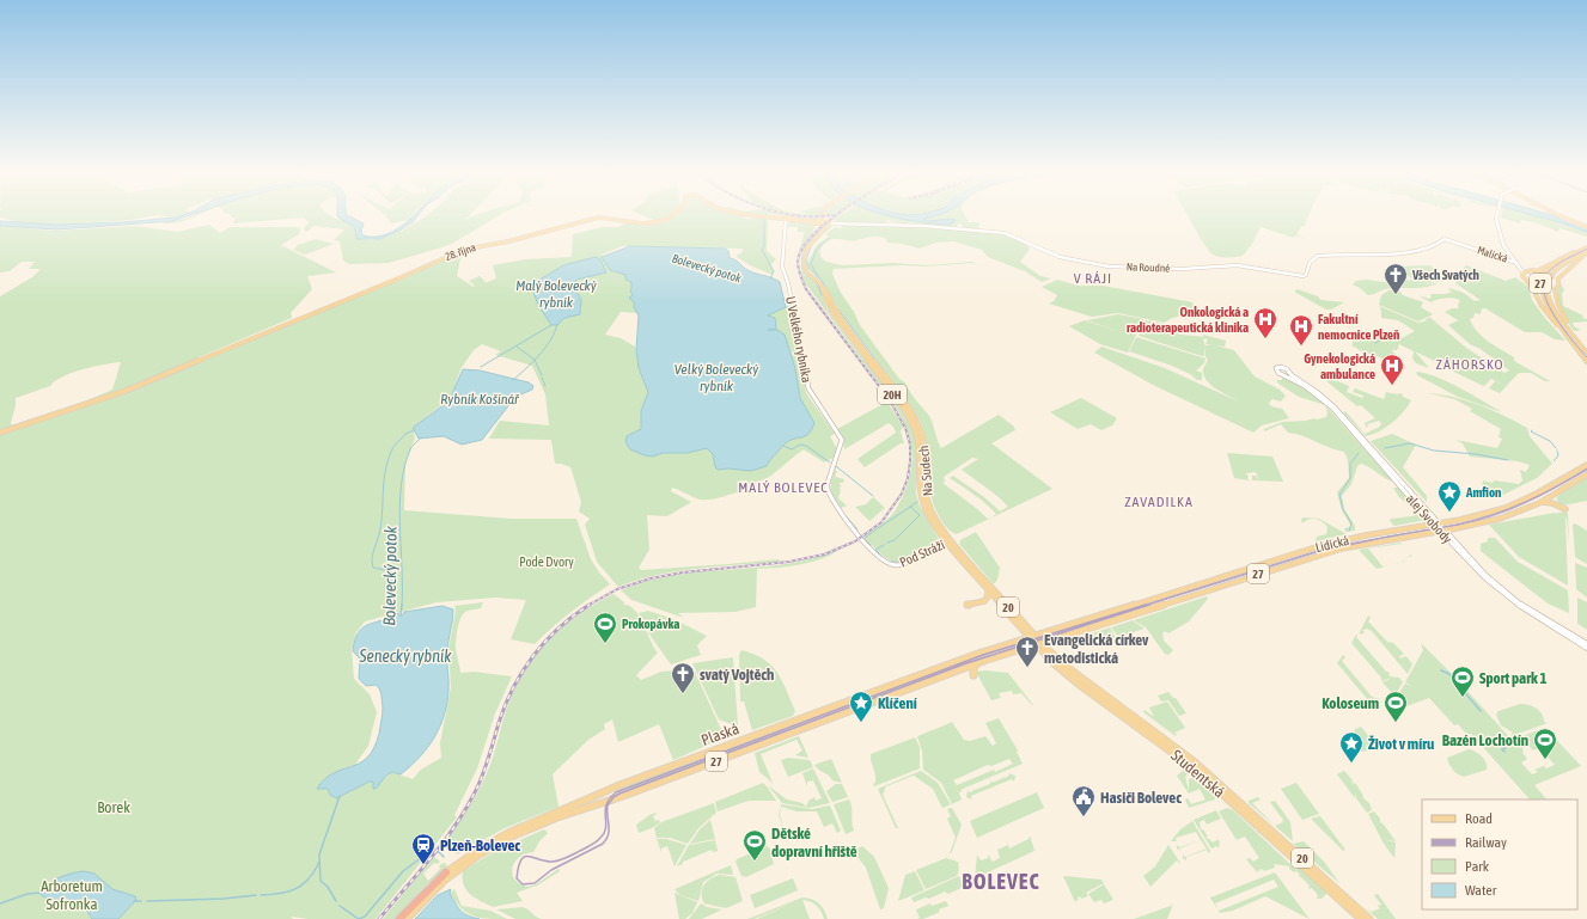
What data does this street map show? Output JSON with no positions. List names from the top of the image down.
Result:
{
  "streets": {
    "highway": ["27", "Plaská"],
    "main road": [
      "28. října",
      "Na Roudné",
      "20H",
      "Na Sudech",
      "Lidická",
      "20",
      "Studentská"
    ],
    "street": [
      "Malická",
      "U Velkého rybníka",
      "alej Svobody",
      "Pod Stráží"
    ]
  },
  "crossings": [
    ["Malická", "Na Roudné"],
    ["Na Roudné", "U Velkého rybníka"],
    ["Na Roudné", "Na Sudech"],
    ["U Velkého rybníka", "Pod Stráží"],
    ["Na Sudech", "Pod Stráží"],
    ["Na Sudech", "Plaská"],
    ["Na Sudech", "Studentská"],
    ["alej Svobody", "Lidická"],
    ["Lidická", "Plaská"],
    ["Plaská", "Studentská"]
  ],
  "districts": [
    "V RÁJI",
    "ZÁHORSKO",
    "MALÝ BOLEVEC",
    "ZAVADILKA",
    "BOLEVEC"
  ],
  "water": [
    "Bolevecký potok",
    "Malý Bolevecký rybník",
    "Velký Bolevecký rybník",
    "Rybník Košinář",
    "Senecký rybník"
  ],
  "parks": ["Pode Dvory", "Borek", "Arboretum Sofronka"],
  "places": {
    "church": ["Všech Svatých", "Evangelická církev metodistická", "svatý Vojtěch"],
    "hospital": ["Onkologická a radioterapeutická klinika", "Fakultní nemocnice Plzeň", "Gynekologická ambulance"],
    "place": ["Amfion", "Klíčení", "Život v míru"],
    "sports": [
      "Prokopávka",
      "Sport park 1",
      "Koloseum",
      "Bazén Lochotín",
      "Dětské dopravní hřiště"
    ],
    "public building": ["Hasiči Bolevec"],
    "station": ["Plzeň-Bolevec"]
  },
  "legend": [
    "Road",
    "Railway",
    "Park",
    "Water"
  ]
}
